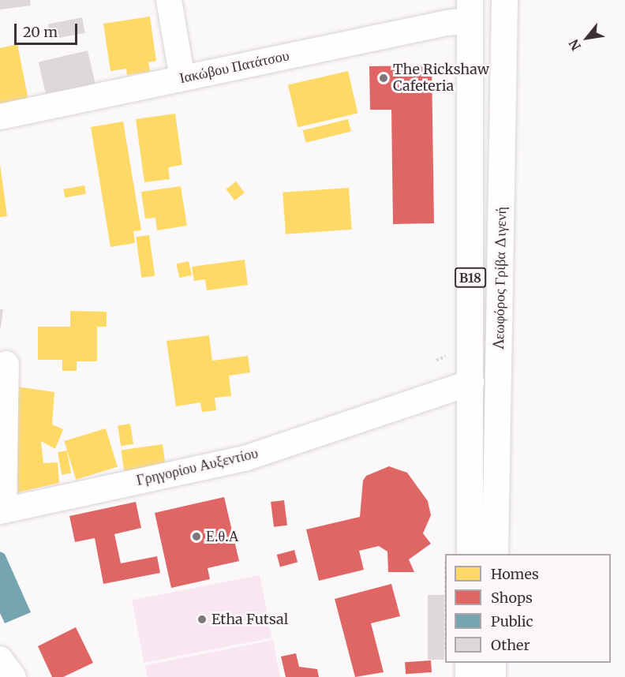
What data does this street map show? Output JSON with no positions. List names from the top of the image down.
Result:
{
  "streets": {
    "main road": ["B18", "Λεωφόρος Γρίβα Διγενή"],
    "street": ["Ιακώβου Πατάτσου", "Γρηγορίου Αυξεντίου"]
  },
  "crossings": [
    ["Ιακώβου Πατάτσου", "Λεωφόρος Γρίβα Διγενή"],
    ["Λεωφόρος Γρίβα Διγενή", "Γρηγορίου Αυξεντίου"]
  ],
  "places": ["The Rickshaw Cafeteria", "Ε.θ.Α", "Etha Futsal"],
  "legend": [
    "Homes",
    "Shops",
    "Public",
    "Other"
  ],
  "scale_bar": "20 m",
  "north": "bottom left"
}
